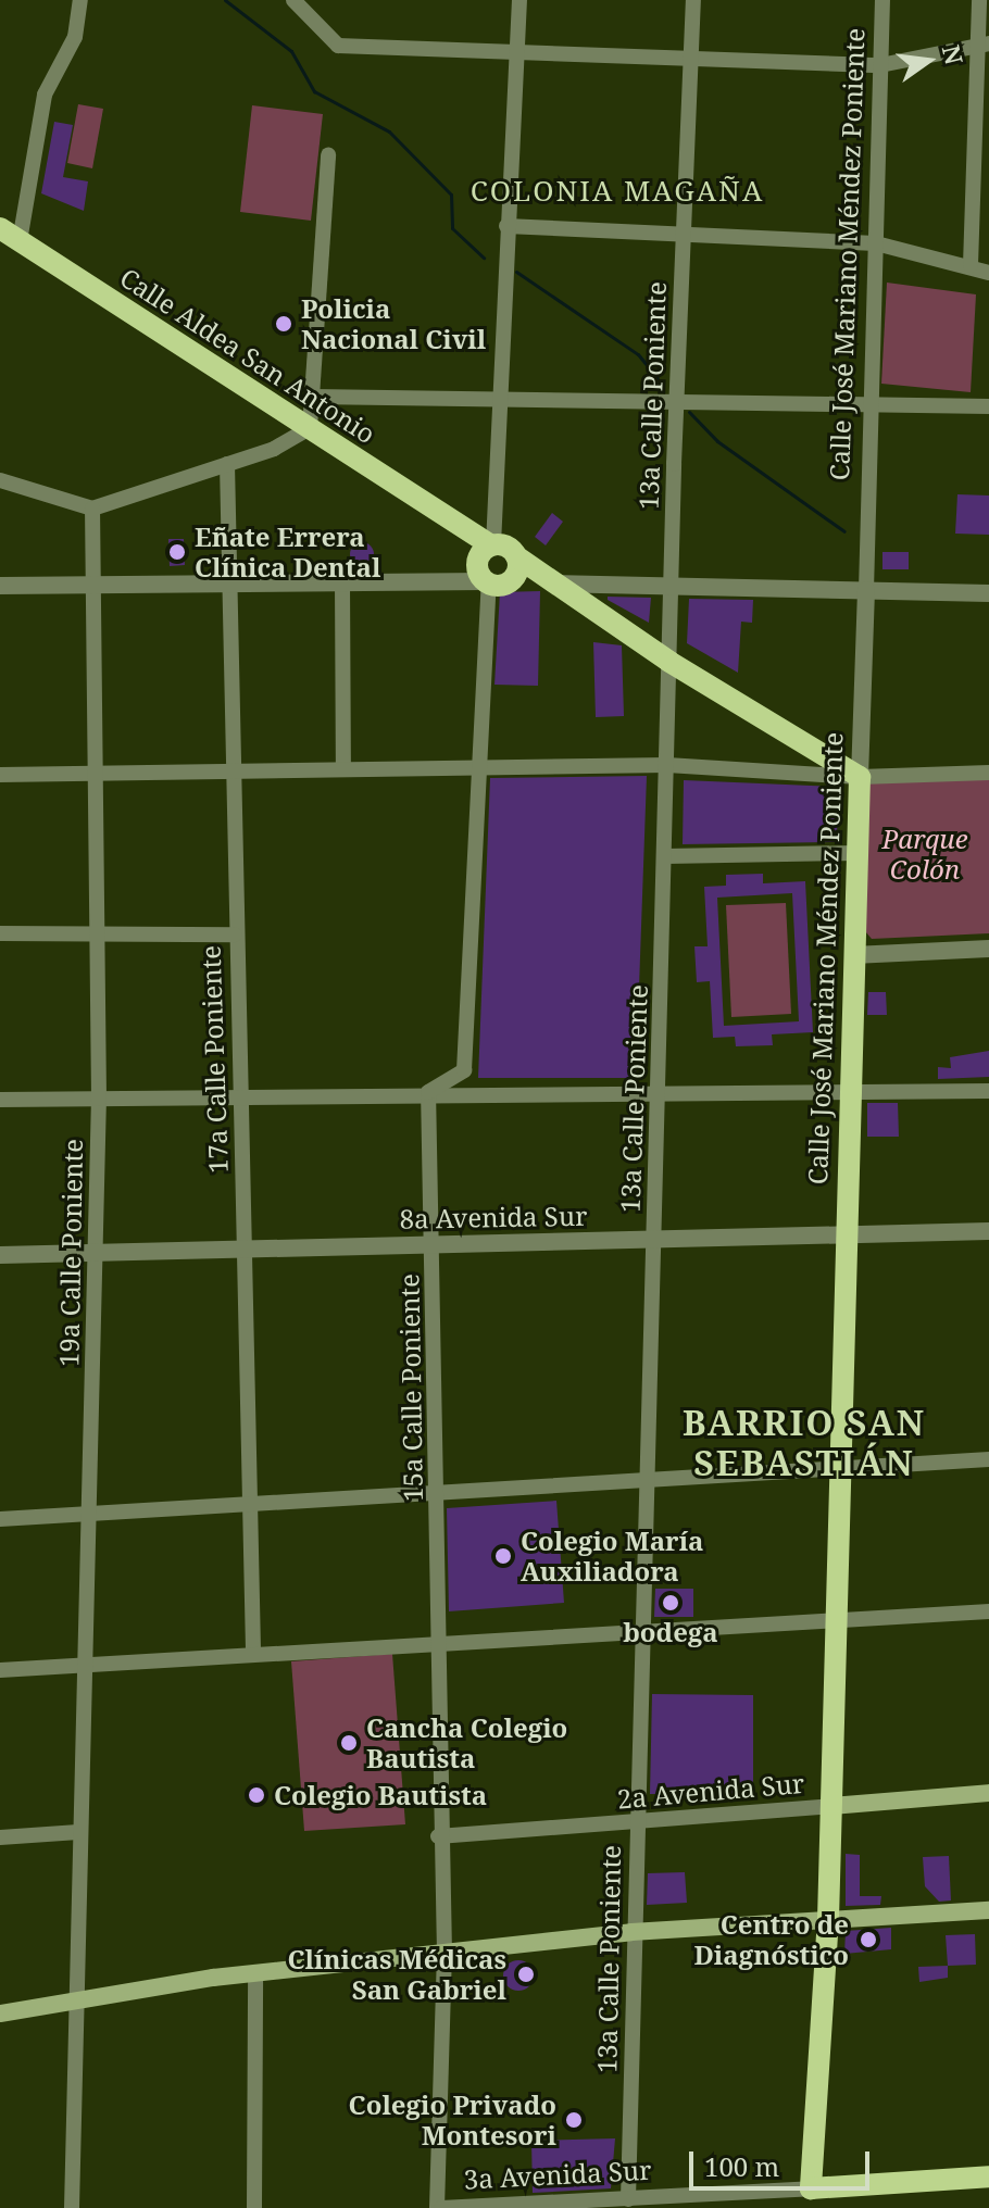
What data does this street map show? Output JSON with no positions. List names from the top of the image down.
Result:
{
  "streets": {
    "main road": [
      "Calle José Mariano Méndez Poniente",
      "Calle Aldea San Antonio",
      "2a Avenida Sur",
      "3a Avenida Sur"
    ],
    "street": [
      "13a Calle Poniente",
      "17a Calle Poniente",
      "8a Avenida Sur",
      "19a Calle Poniente",
      "15a Calle Poniente"
    ]
  },
  "crossings": [
    ["Calle José Mariano Méndez Poniente", "8a Avenida Sur"],
    ["Calle José Mariano Méndez Poniente", "2a Avenida Sur"],
    ["Calle José Mariano Méndez Poniente", "3a Avenida Sur"],
    ["13a Calle Poniente", "8a Avenida Sur"],
    ["13a Calle Poniente", "2a Avenida Sur"],
    ["13a Calle Poniente", "3a Avenida Sur"],
    ["17a Calle Poniente", "8a Avenida Sur"],
    ["8a Avenida Sur", "19a Calle Poniente"],
    ["8a Avenida Sur", "15a Calle Poniente"],
    ["15a Calle Poniente", "2a Avenida Sur"],
    ["15a Calle Poniente", "3a Avenida Sur"]
  ],
  "districts": ["COLONIA MAGAÑA", "BARRIO SAN SEBASTIÁN"],
  "parks": ["Parque Colón"],
  "places": [
    "Policia Nacional Civil",
    "Eñate Errera Clínica Dental",
    "Colegio María Auxiliadora",
    "bodega",
    "Cancha Colegio Bautista",
    "Colegio Bautista",
    "Centro de Diagnóstico",
    "Clínicas Médicas San Gabriel",
    "Colegio Privado Montesori"
  ],
  "scale_bar": "100 m",
  "north": "right"
}
